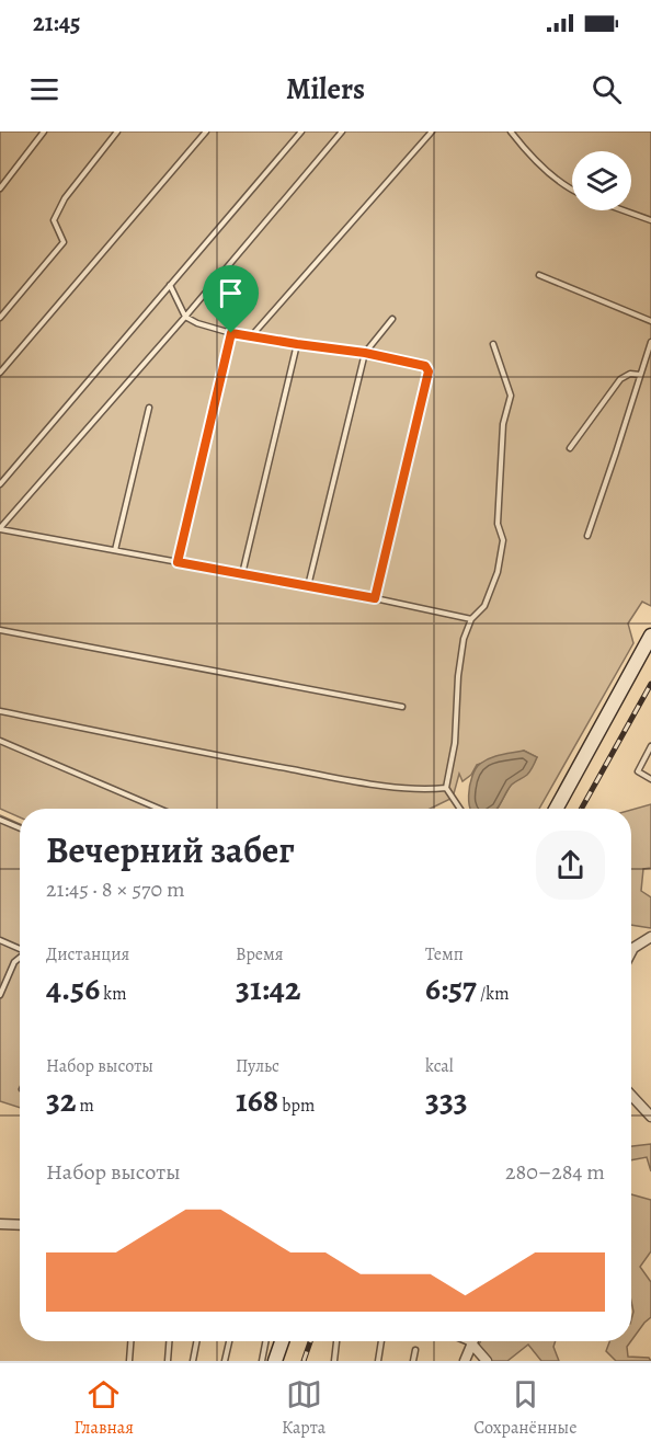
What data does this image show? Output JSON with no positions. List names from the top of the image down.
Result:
{
  "page": {
    "status": "21:45",
    "header": "Milers",
    "heading": ["Вечерний забег", "21:45 · 8 × 570 m"],
    "stats": [
      ["Дистанция", "4.56 km"],
      ["Время", "31:42"],
      ["Темп", "6:57 /km"],
      ["Набор высоты", "32 m"],
      ["Пульс", "168 bpm"],
      ["kcal", "333"]
    ],
    "chart": ["Набор высоты", "280–284 m"],
    "tabs": ["Главная", "Карта", "Сохранённые"]
  }
}
